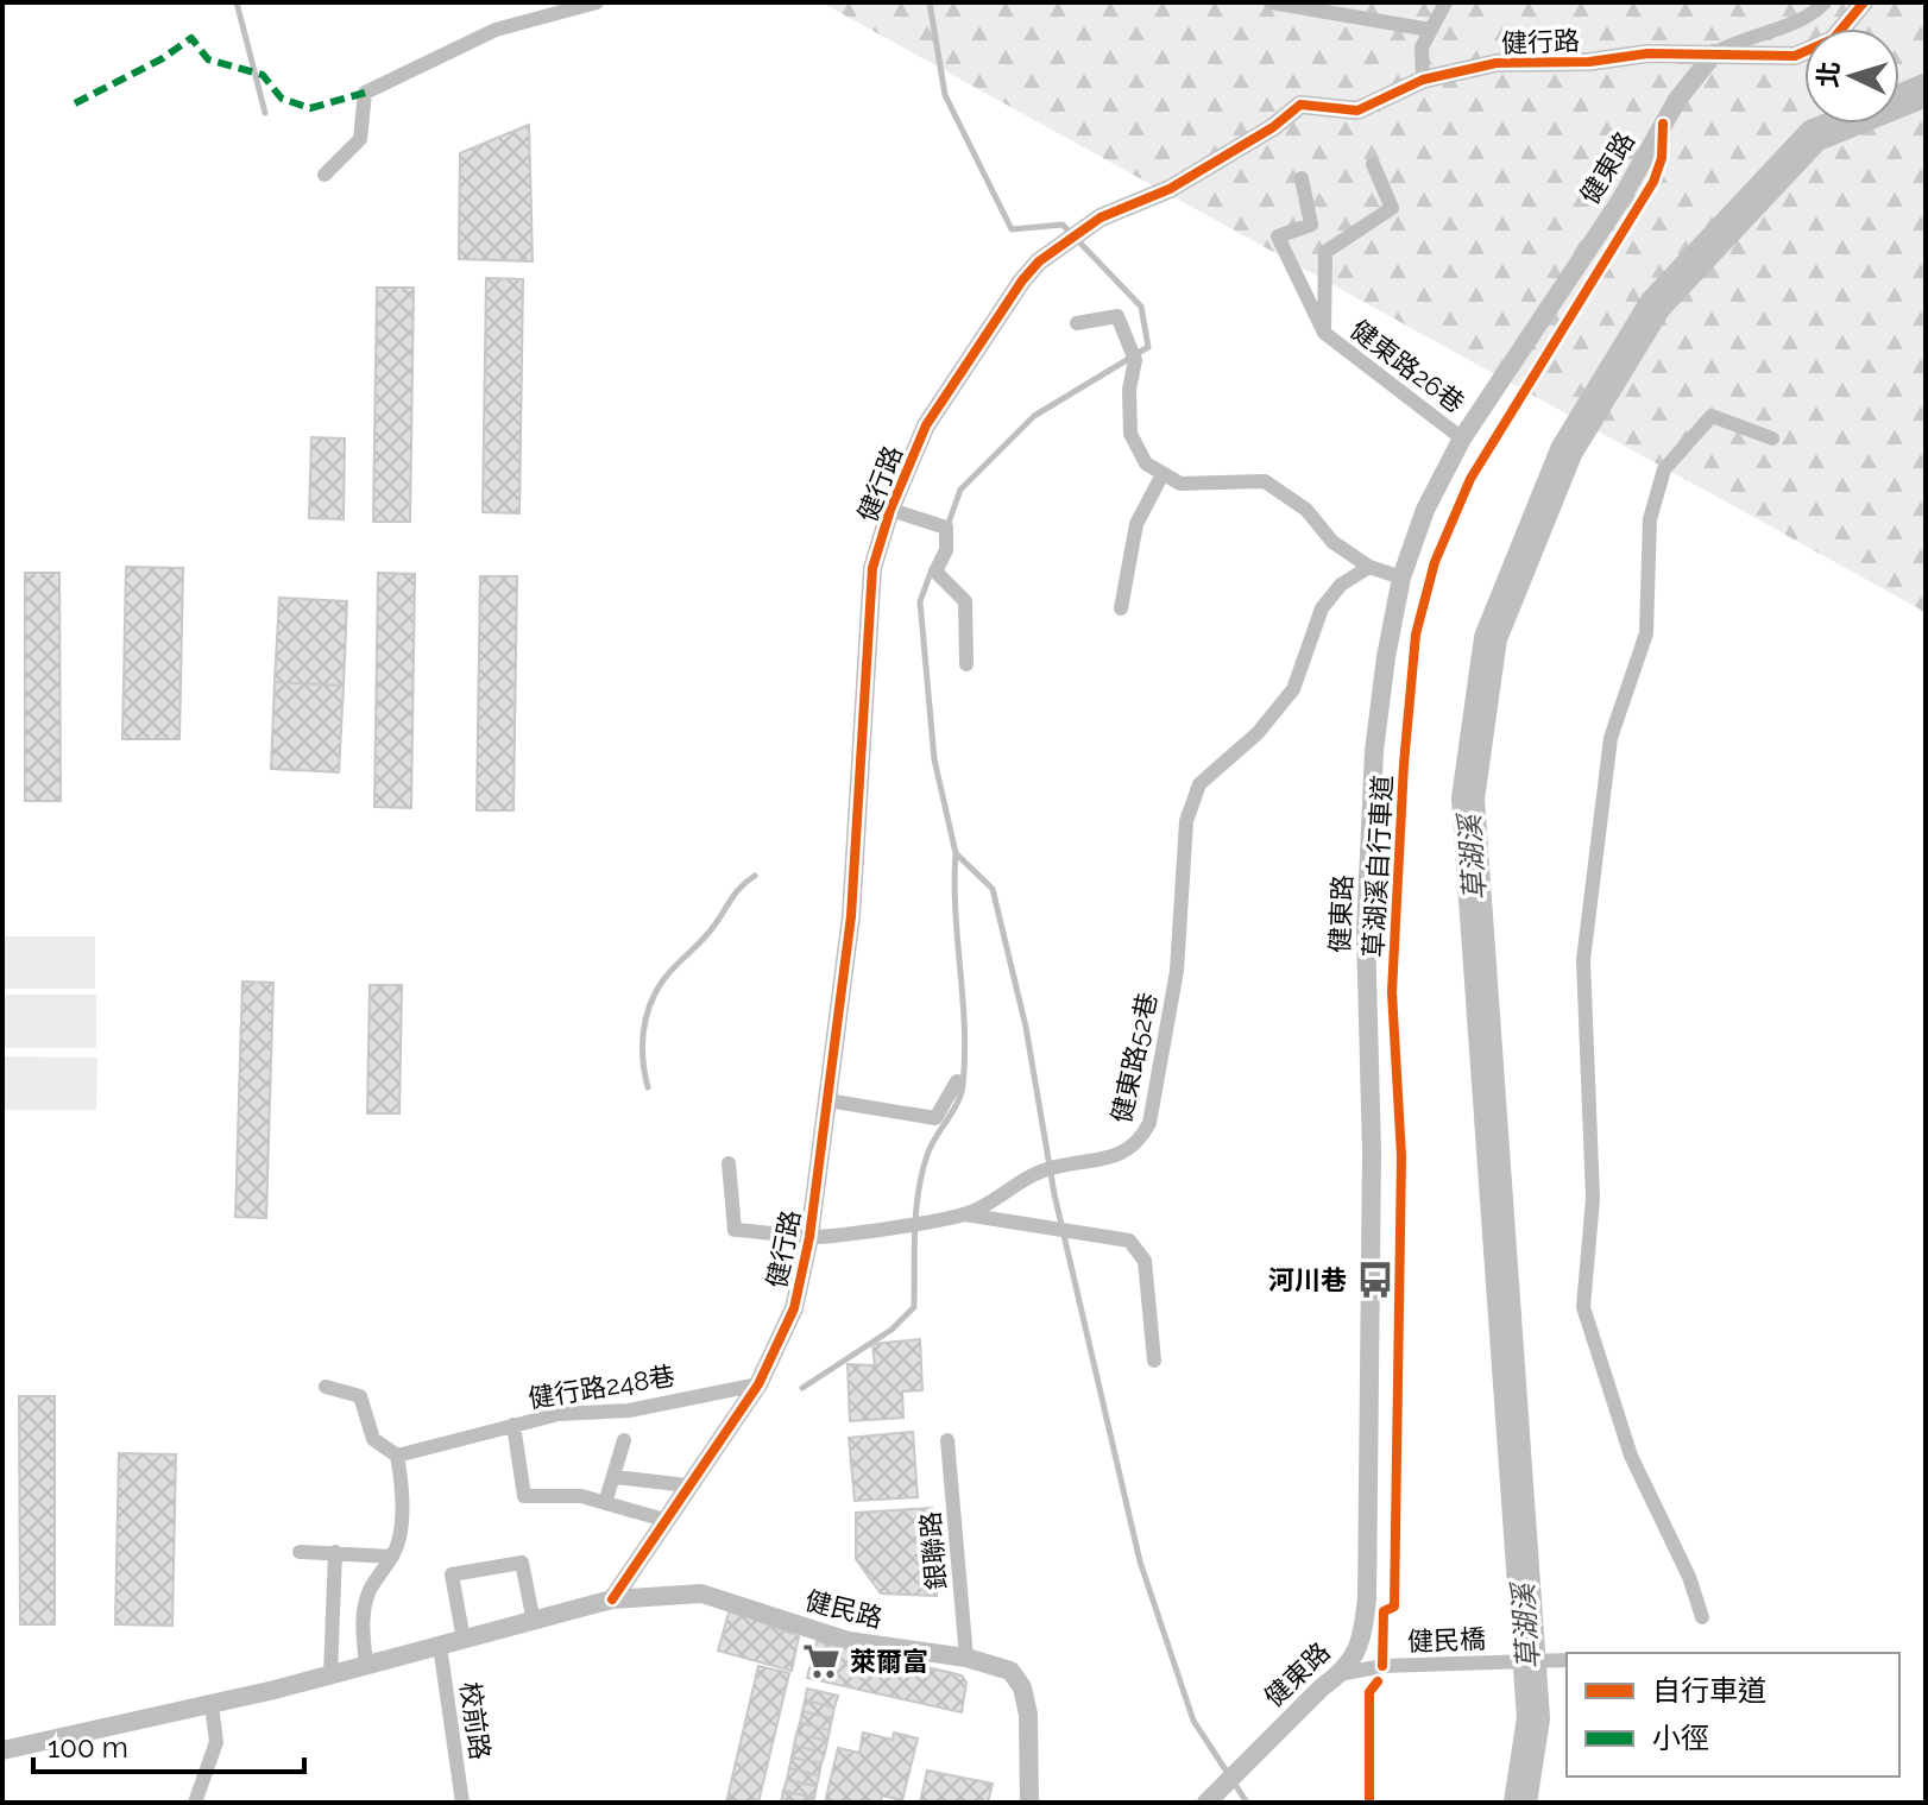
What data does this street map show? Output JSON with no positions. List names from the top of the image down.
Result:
{
  "streets": {
    "street": [
      "健行路",
      "健東路",
      "健東路26巷",
      "健東路52巷",
      "健行路248巷",
      "銀聯路",
      "健民路",
      "健民橋",
      "校前路"
    ],
    "cycle path": ["草湖溪自行車道"]
  },
  "crossings": [
    ["健行路", "健東路"],
    ["健行路", "健東路52巷"],
    ["健行路", "健行路248巷"],
    ["健行路", "健民路"],
    ["健東路", "健東路26巷"],
    ["健東路", "健民橋"],
    ["銀聯路", "健民路"],
    ["健民路", "校前路"]
  ],
  "water": ["草湖溪"],
  "places": {
    "bus stop": ["河川巷"],
    "supermarket": ["萊爾富"]
  },
  "legend": ["自行車道", "小徑"],
  "scale_bar": "100 m",
  "north": "left"
}
